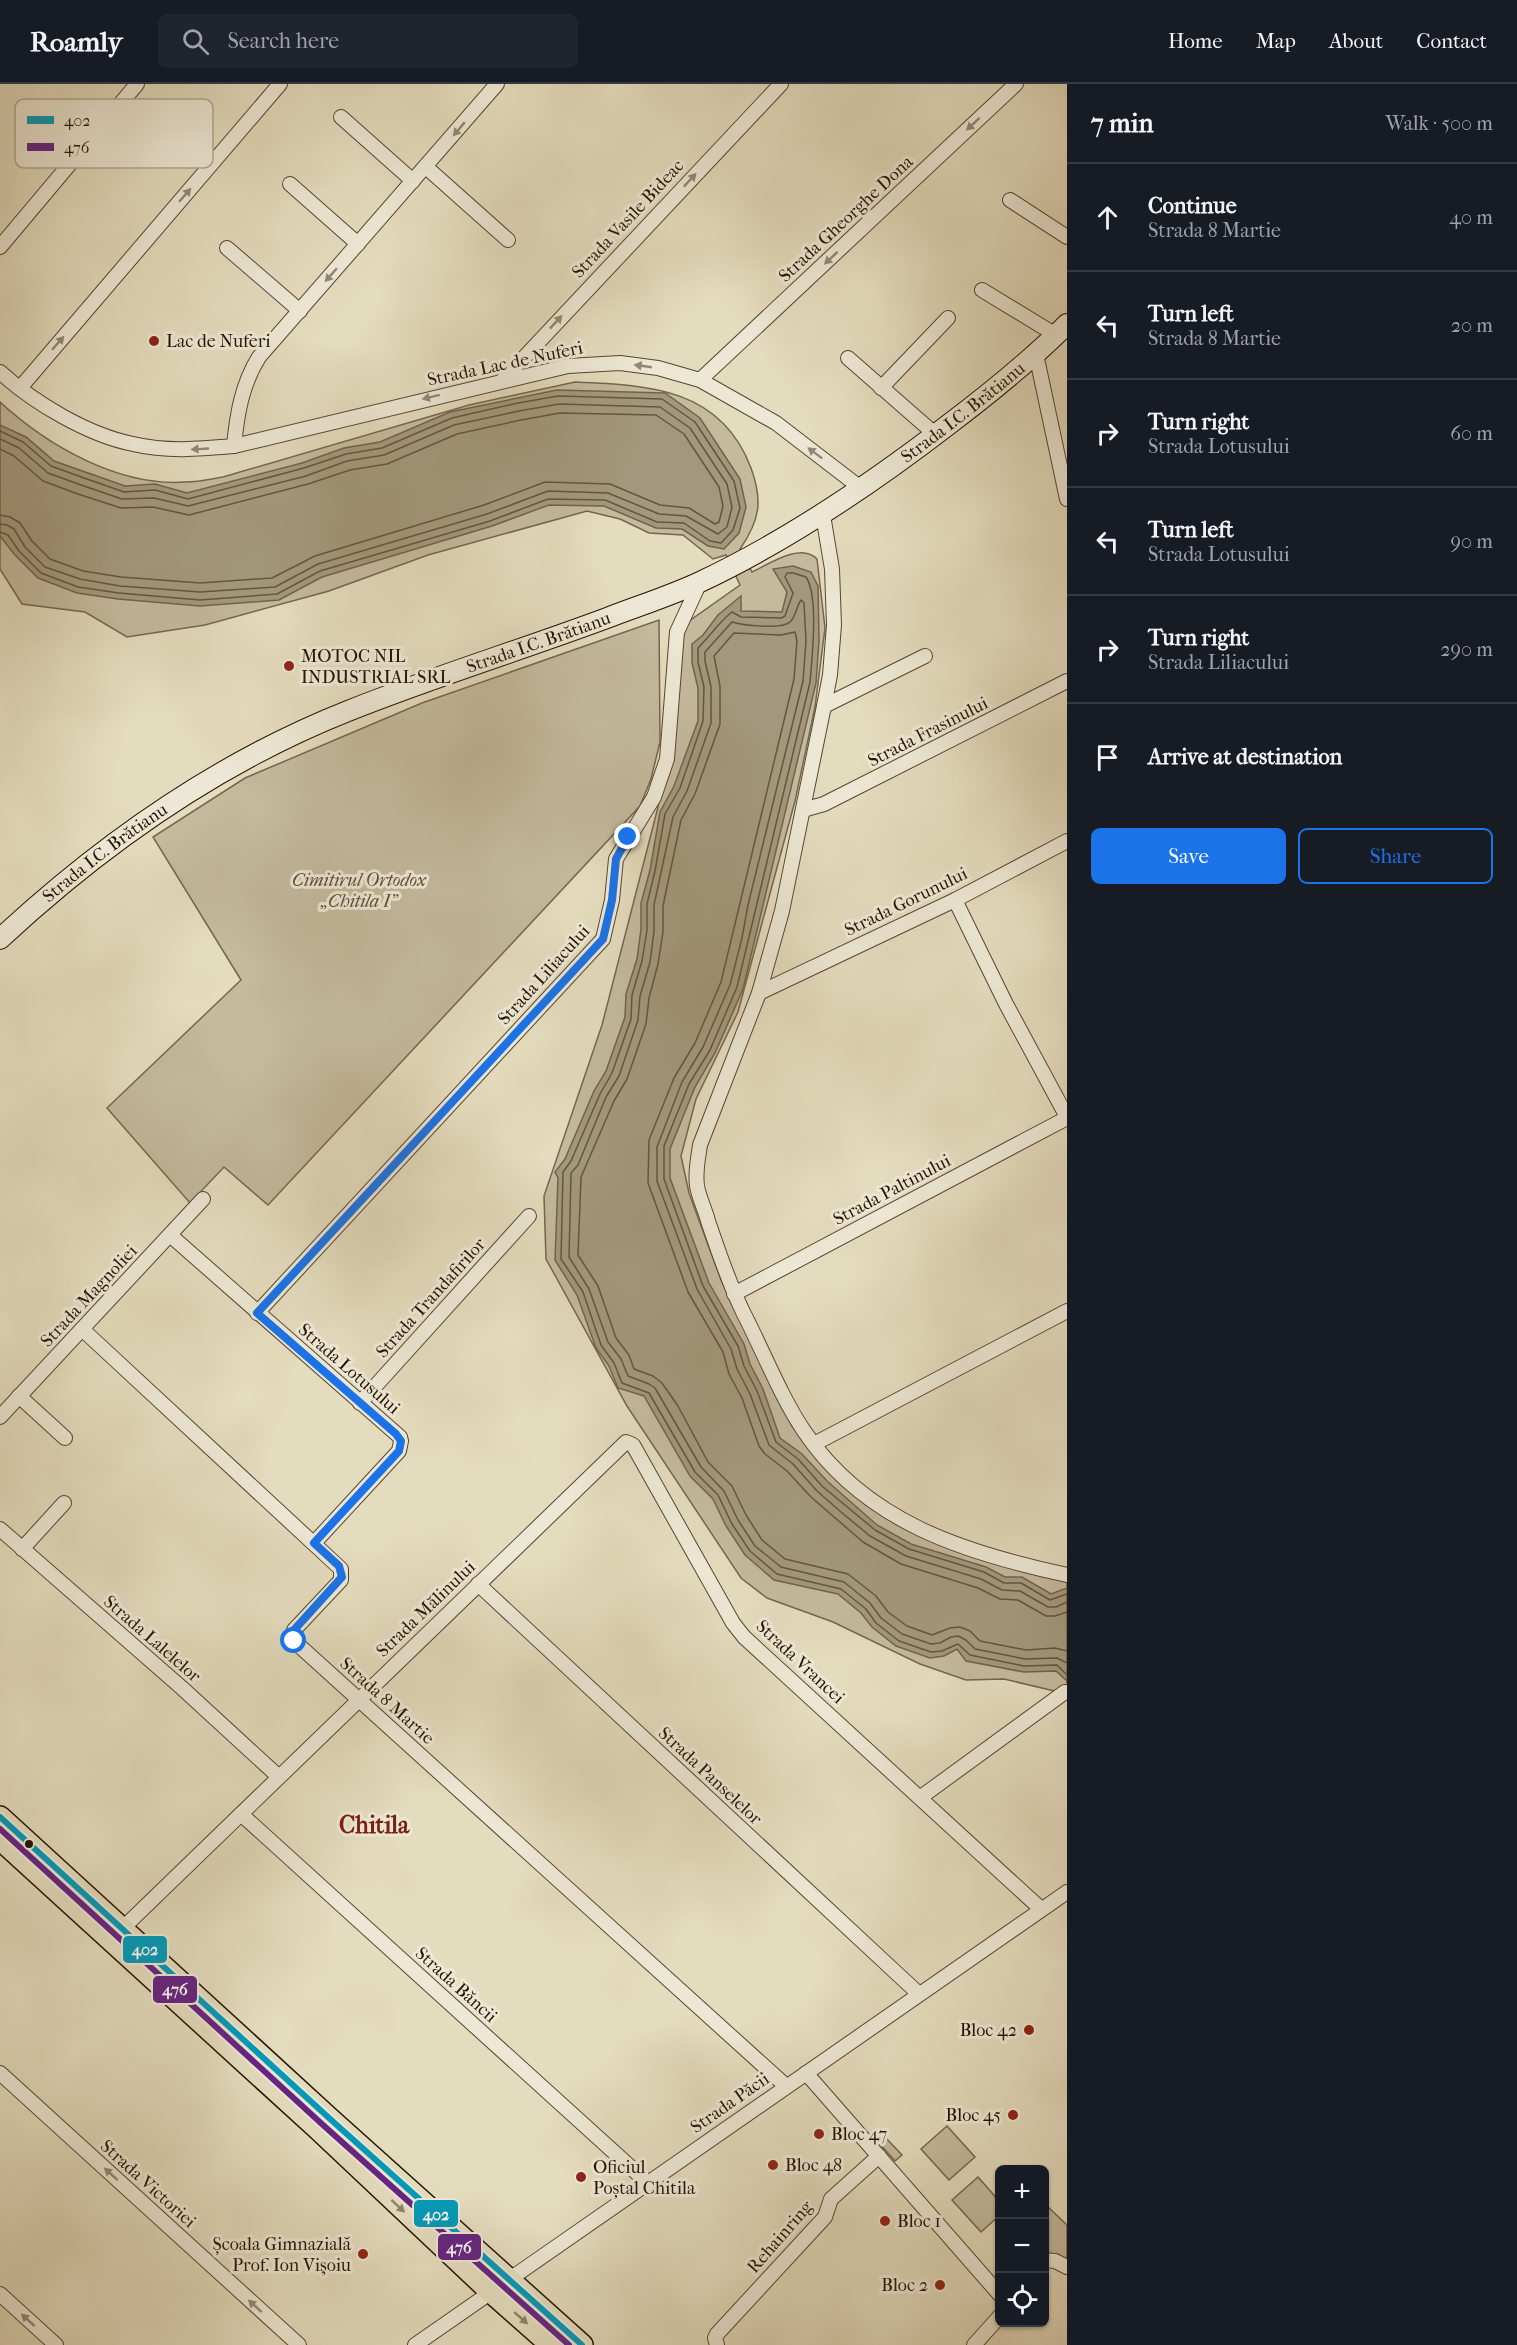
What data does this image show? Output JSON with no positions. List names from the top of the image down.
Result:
{
  "streets": {
    "main road": ["Strada I.C. Brătianu"],
    "street": [
      "Strada Vasile Bideac",
      "Strada Gheorghe Dona",
      "Strada Lac de Nuferi",
      "Strada Frasinului",
      "Strada Gorunului",
      "Strada Liliacului",
      "Strada Paltinului",
      "Strada Magnoliei",
      "Strada Trandafirilor",
      "Strada Lotusului",
      "Strada Mălinului",
      "Strada Lalelelor",
      "Strada Vrancei",
      "Strada 8 Martie",
      "Strada Panselelor",
      "Strada Băncii",
      "Strada Păcii",
      "Strada Victoriei",
      "Rehainring"
    ]
  },
  "crossings": [
    ["Strada Vasile Bideac", "Strada Lac de Nuferi"],
    ["Strada Gheorghe Dona", "Strada Lac de Nuferi"],
    ["Strada Lac de Nuferi", "Strada I.C. Brătianu"],
    ["Strada I.C. Brătianu", "Strada Liliacului"],
    ["Strada Liliacului", "Strada Lotusului"],
    ["Strada Magnoliei", "Strada Lotusului"],
    ["Strada Magnoliei", "Strada 8 Martie"],
    ["Strada Trandafirilor", "Strada Lotusului"],
    ["Strada Lotusului", "Strada 8 Martie"],
    ["Strada Mălinului", "Strada Lalelelor"],
    ["Strada Mălinului", "Strada Vrancei"],
    ["Strada Mălinului", "Strada 8 Martie"],
    ["Strada Mălinului", "Strada Panselelor"],
    ["Strada Mălinului", "Strada Băncii"],
    ["Strada Vrancei", "Strada Păcii"],
    ["Strada 8 Martie", "Strada Păcii"],
    ["Strada Panselelor", "Strada Păcii"],
    ["Strada Băncii", "Strada Păcii"]
  ],
  "one_way": [
    "Strada Vasile Bideac",
    "Strada Gheorghe Dona",
    "Strada Lac de Nuferi",
    "Strada Victoriei"
  ],
  "districts": ["Chitila"],
  "parks": ["Cimitirul Ortodox „Chitila I”"],
  "places": [
    "Lac de Nuferi",
    "MOTOC NIL INDUSTRIAL SRL",
    "Bloc 42",
    "Bloc 45",
    "Bloc 47",
    "Bloc 48",
    "Oficiul Poștal Chitila",
    "Bloc 1",
    "Școala Gimnazială Prof. Ion Vişoiu",
    "Bloc 2"
  ],
  "lines": ["transit line 402", "transit line 476"],
  "legend": ["402", "476"],
  "page": {
    "header": "Roamly",
    "search": "Search here",
    "nav": [
      "Home",
      "Map",
      "About",
      "Contact"
    ],
    "heading": ["7 min", "Walk · 500 m"],
    "list": [
      ["Continue", "Strada 8 Martie", "40 m"],
      ["Turn left", "Strada 8 Martie", "20 m"],
      ["Turn right", "Strada Lotusului", "60 m"],
      ["Turn left", "Strada Lotusului", "90 m"],
      ["Turn right", "Strada Liliacului", "290 m"],
      "Arrive at destination"
    ],
    "buttons": ["Save", "Share"],
    "map_buttons": ["+", "−"]
  }
}
